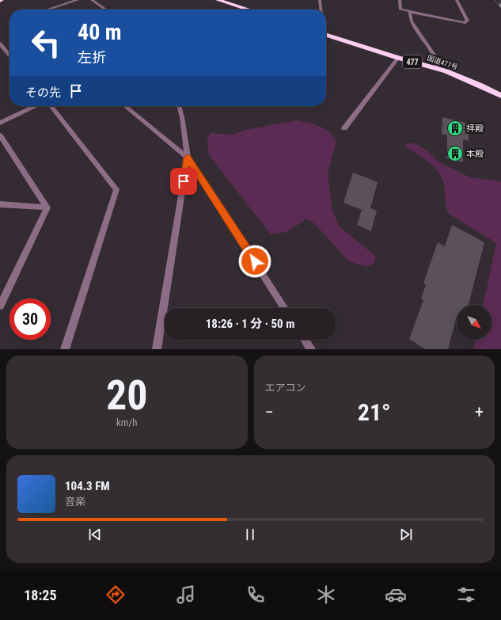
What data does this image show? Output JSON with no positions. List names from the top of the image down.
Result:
{
  "streets": {
    "highway": ["477", "国道477号"]
  },
  "places": {
    "building": ["拝殿", "本殿"]
  },
  "north": "bottom right",
  "page": {
    "turn": ["40 m", "左折"],
    "then": "その先",
    "limit": "30",
    "trip": "18:26 · 1 分 · 50 m",
    "tile": [
      ["20", "km/h"],
      "エアコン"
    ],
    "heat": ["−", "21°", "+"],
    "song": ["104.3 FM", "音楽"],
    "tabs": "18:25"
  }
}
